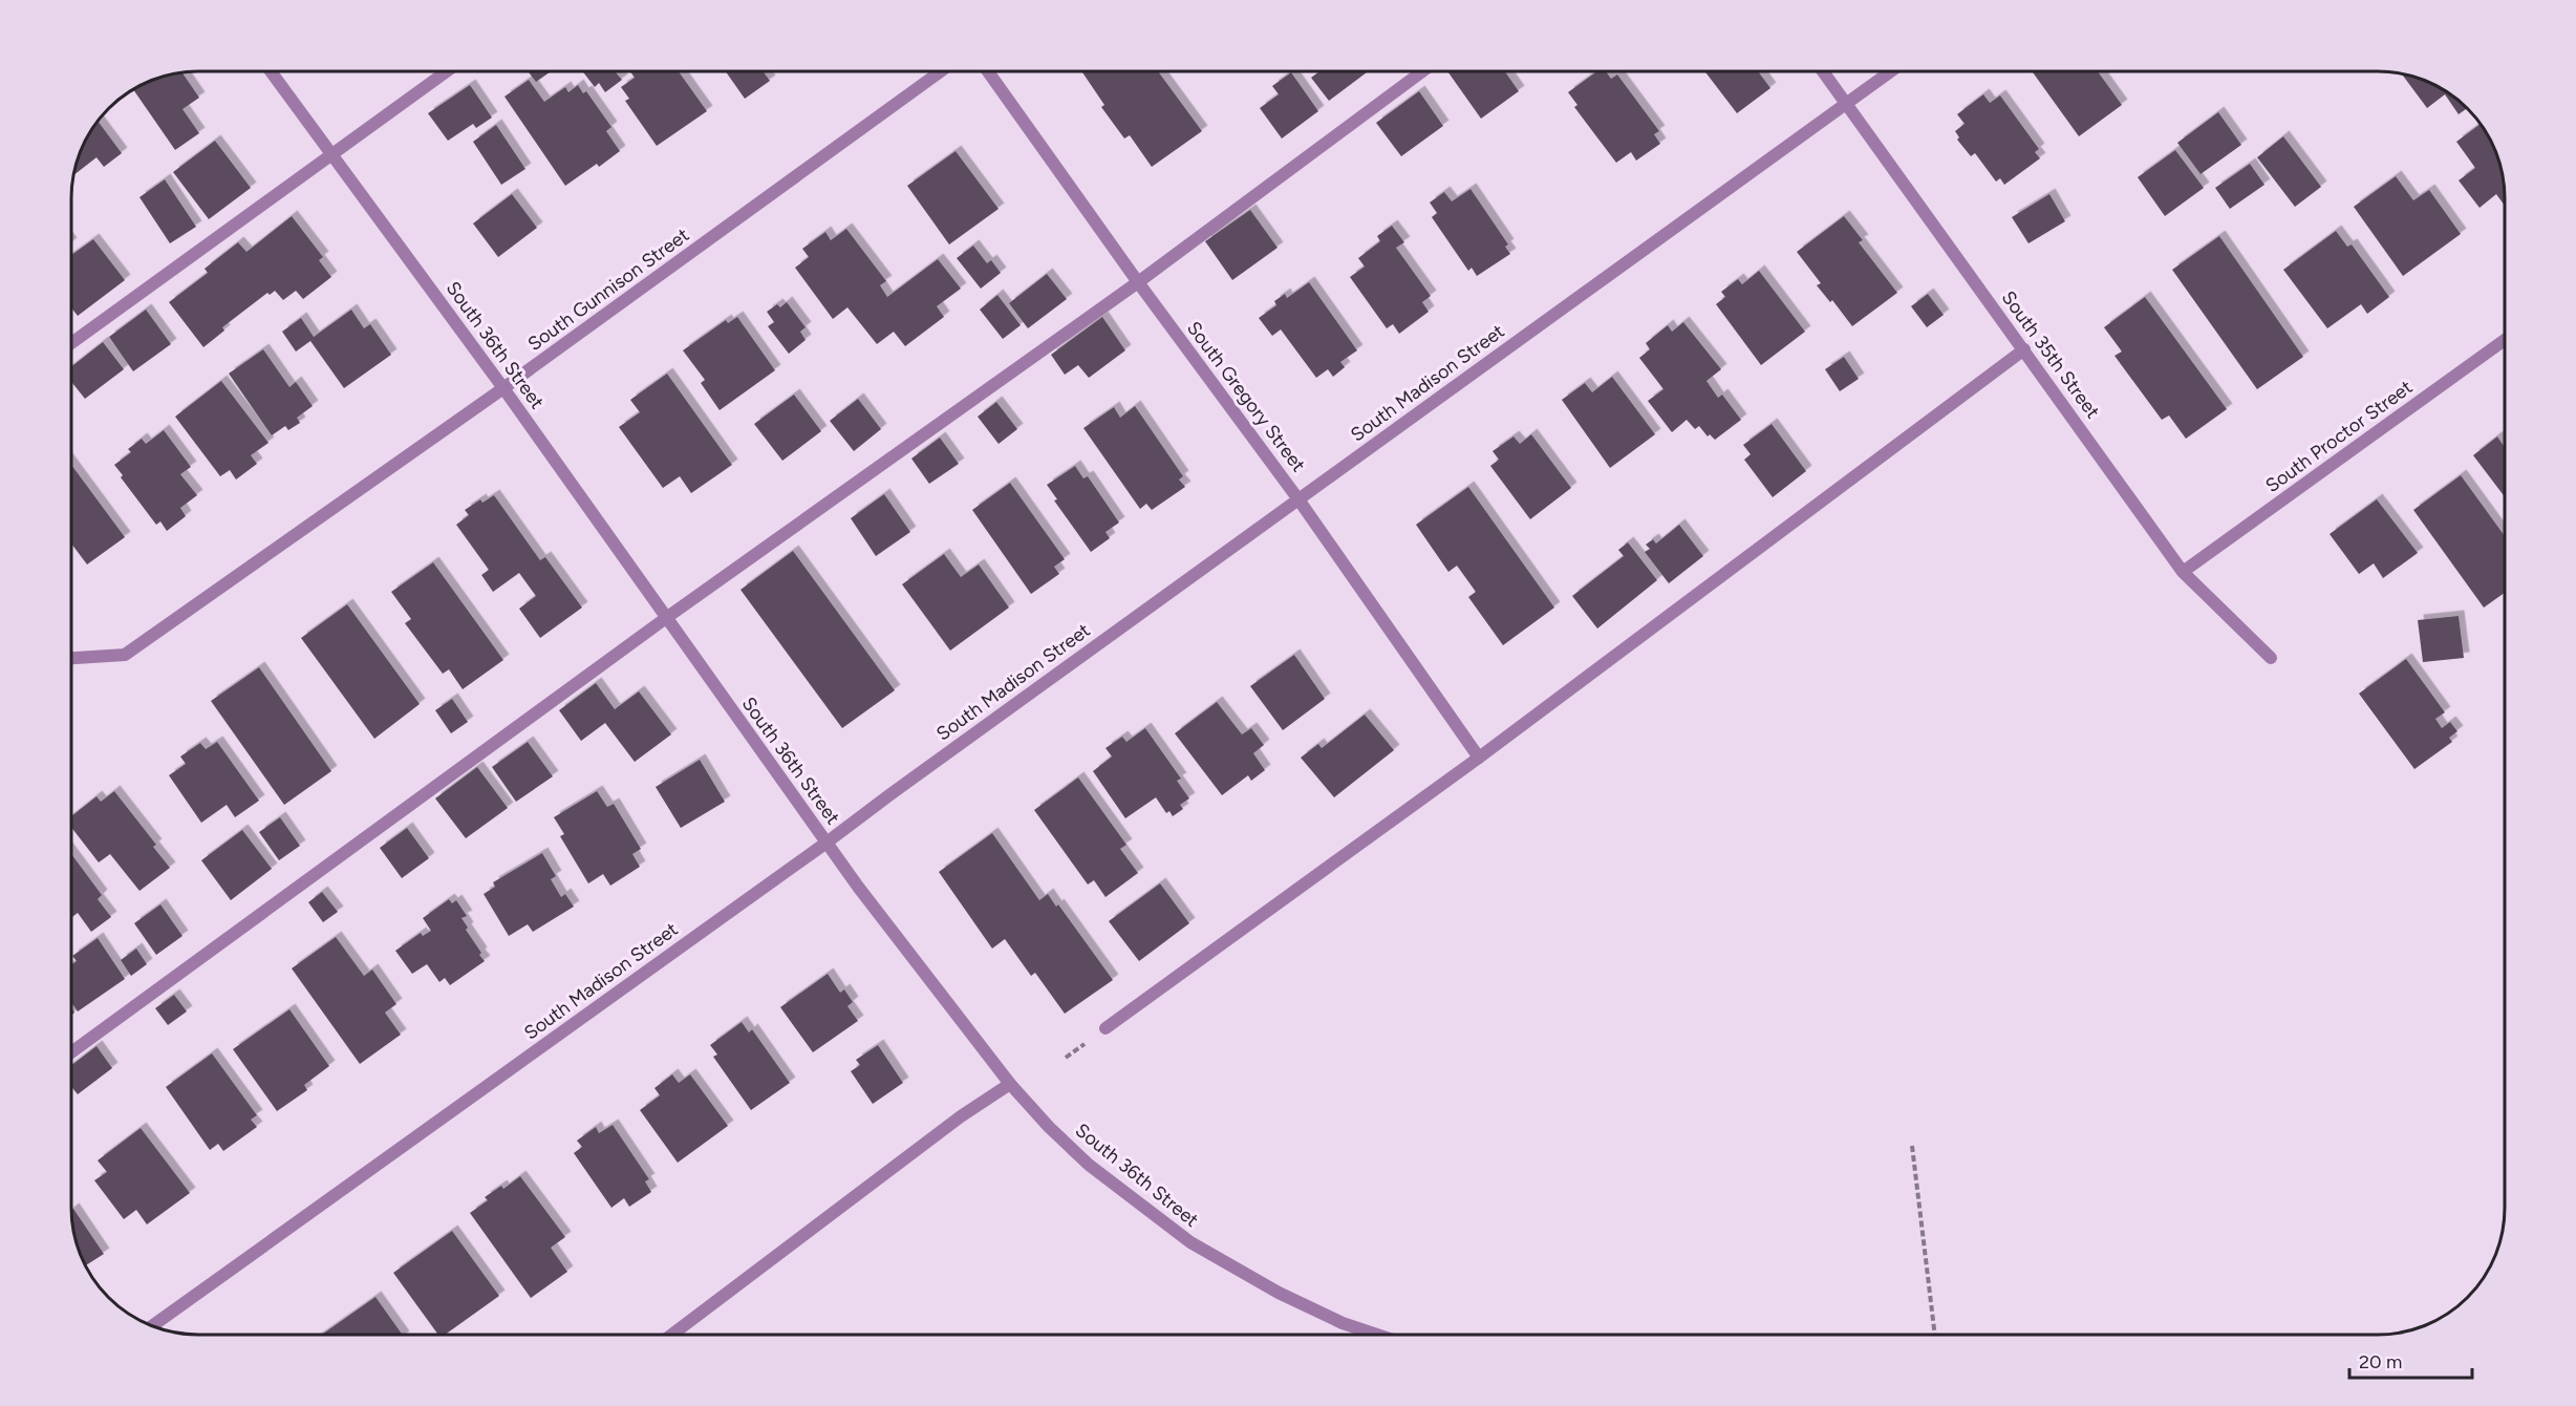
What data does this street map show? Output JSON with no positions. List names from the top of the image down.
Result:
{
  "streets": {
    "street": [
      "South Gunnison Street",
      "South 36th Street",
      "South 35th Street",
      "South Madison Street",
      "South Gregory Street",
      "South Proctor Street"
    ]
  },
  "crossings": [
    ["South Gunnison Street", "South 36th Street"],
    ["South 36th Street", "South Madison Street"],
    ["South 35th Street", "South Madison Street"],
    ["South 35th Street", "South Proctor Street"],
    ["South Madison Street", "South Gregory Street"]
  ],
  "scale_bar": "20 m"
}
